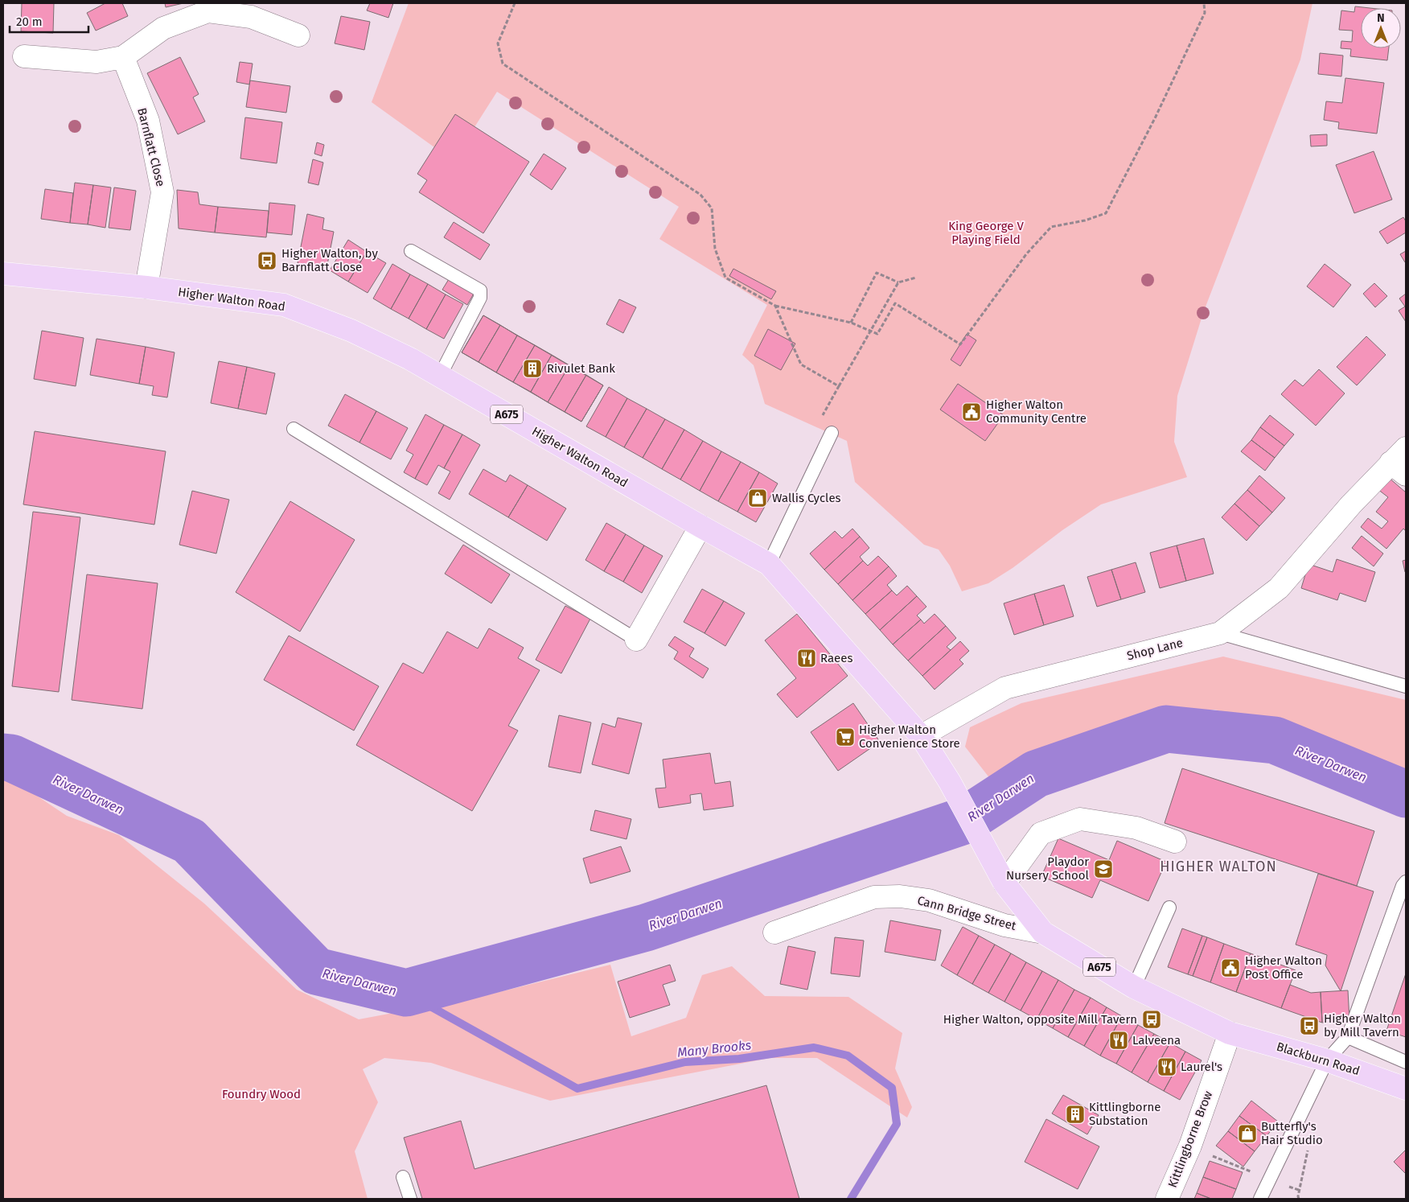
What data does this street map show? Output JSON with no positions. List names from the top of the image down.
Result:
{
  "streets": {
    "main road": [
      "Higher Walton Road",
      "A675",
      "Cann Bridge Street",
      "Blackburn Road"
    ],
    "street": ["Barnflatt Close", "Shop Lane", "Kittlingborne Brow"]
  },
  "crossings": [
    ["Barnflatt Close", "Higher Walton Road"],
    ["Higher Walton Road", "Shop Lane"],
    ["Higher Walton Road", "Cann Bridge Street"],
    ["Shop Lane", "Cann Bridge Street"],
    ["Cann Bridge Street", "Blackburn Road"],
    ["Cann Bridge Street", "Kittlingborne Brow"],
    ["Blackburn Road", "Kittlingborne Brow"]
  ],
  "districts": ["HIGHER WALTON"],
  "water": ["River Darwen", "Many Brooks"],
  "parks": ["King George V Playing Field", "Foundry Wood"],
  "places": {
    "bus stop": ["Higher Walton, by Barnflatt Close", "Higher Walton, opposite Mill Tavern", "Higher Walton by Mill Tavern"],
    "building": ["Rivulet Bank", "Kittlingborne Substation"],
    "public building": ["Higher Walton Community Centre", "Higher Walton Post Office"],
    "shop": ["Wallis Cycles", "Butterfly's Hair Studio"],
    "restaurant": ["Raees", "Lalveena", "Laurel's"],
    "supermarket": ["Higher Walton Convenience Store"],
    "school or university": ["Playdor Nursery School"]
  },
  "scale_bar": "20 m",
  "north": "top"
}
